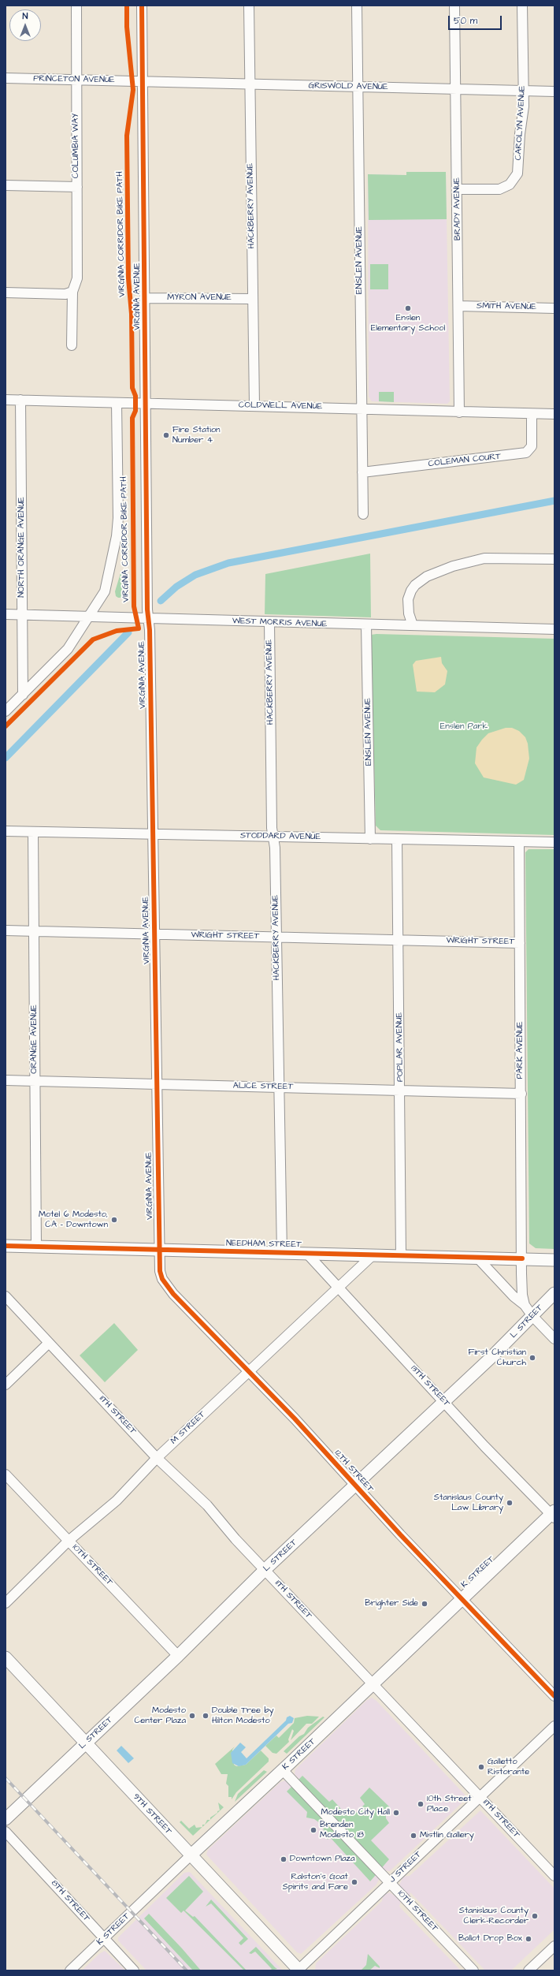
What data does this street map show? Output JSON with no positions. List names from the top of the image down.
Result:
{
  "streets": {
    "main road": [
      "NEEDHAM STREET",
      "L STREET",
      "K STREET",
      "9TH STREET"
    ],
    "street": [
      "PRINCETON AVENUE",
      "GRISWOLD AVENUE",
      "CAROLYN AVENUE",
      "COLUMBIA WAY",
      "HACKBERRY AVENUE",
      "BRADY AVENUE",
      "ENSLEN AVENUE",
      "VIRGINIA AVENUE",
      "MYRON AVENUE",
      "SMITH AVENUE",
      "COLDWELL AVENUE",
      "COLEMAN COURT",
      "NORTH ORANGE AVENUE",
      "WEST MORRIS AVENUE",
      "STODDARD AVENUE",
      "WRIGHT STREET",
      "ORANGE AVENUE",
      "POPLAR AVENUE",
      "PARK AVENUE",
      "ALICE STREET",
      "13TH STREET",
      "11TH STREET",
      "M STREET",
      "12TH STREET",
      "10TH STREET",
      "J STREET",
      "8TH STREET"
    ],
    "cycle path": ["VIRGINIA CORRIDOR BIKE PATH"]
  },
  "crossings": [
    ["PRINCETON AVENUE", "GRISWOLD AVENUE"],
    ["PRINCETON AVENUE", "COLUMBIA WAY"],
    ["PRINCETON AVENUE", "VIRGINIA AVENUE"],
    ["GRISWOLD AVENUE", "CAROLYN AVENUE"],
    ["GRISWOLD AVENUE", "HACKBERRY AVENUE"],
    ["GRISWOLD AVENUE", "BRADY AVENUE"],
    ["GRISWOLD AVENUE", "ENSLEN AVENUE"],
    ["GRISWOLD AVENUE", "VIRGINIA AVENUE"],
    ["CAROLYN AVENUE", "BRADY AVENUE"],
    ["HACKBERRY AVENUE", "MYRON AVENUE"],
    ["HACKBERRY AVENUE", "COLDWELL AVENUE"],
    ["HACKBERRY AVENUE", "WEST MORRIS AVENUE"],
    ["HACKBERRY AVENUE", "STODDARD AVENUE"],
    ["HACKBERRY AVENUE", "WRIGHT STREET"],
    ["HACKBERRY AVENUE", "ALICE STREET"],
    ["HACKBERRY AVENUE", "NEEDHAM STREET"],
    ["BRADY AVENUE", "SMITH AVENUE"],
    ["BRADY AVENUE", "COLDWELL AVENUE"],
    ["ENSLEN AVENUE", "COLDWELL AVENUE"],
    ["ENSLEN AVENUE", "COLEMAN COURT"],
    ["ENSLEN AVENUE", "WEST MORRIS AVENUE"],
    ["ENSLEN AVENUE", "STODDARD AVENUE"],
    ["VIRGINIA AVENUE", "MYRON AVENUE"],
    ["VIRGINIA AVENUE", "COLDWELL AVENUE"],
    ["VIRGINIA AVENUE", "WEST MORRIS AVENUE"],
    ["VIRGINIA AVENUE", "STODDARD AVENUE"],
    ["VIRGINIA AVENUE", "WRIGHT STREET"],
    ["VIRGINIA AVENUE", "ALICE STREET"],
    ["VIRGINIA AVENUE", "NEEDHAM STREET"],
    ["VIRGINIA AVENUE", "12TH STREET"],
    ["COLDWELL AVENUE", "COLEMAN COURT"],
    ["COLDWELL AVENUE", "NORTH ORANGE AVENUE"],
    ["NORTH ORANGE AVENUE", "WEST MORRIS AVENUE"],
    ["STODDARD AVENUE", "ORANGE AVENUE"],
    ["STODDARD AVENUE", "POPLAR AVENUE"],
    ["STODDARD AVENUE", "PARK AVENUE"],
    ["WRIGHT STREET", "ORANGE AVENUE"],
    ["WRIGHT STREET", "POPLAR AVENUE"],
    ["WRIGHT STREET", "PARK AVENUE"],
    ["ORANGE AVENUE", "ALICE STREET"],
    ["ORANGE AVENUE", "NEEDHAM STREET"],
    ["POPLAR AVENUE", "ALICE STREET"],
    ["POPLAR AVENUE", "NEEDHAM STREET"],
    ["PARK AVENUE", "ALICE STREET"],
    ["PARK AVENUE", "NEEDHAM STREET"],
    ["NEEDHAM STREET", "13TH STREET"],
    ["NEEDHAM STREET", "M STREET"],
    ["NEEDHAM STREET", "12TH STREET"],
    ["L STREET", "13TH STREET"],
    ["L STREET", "11TH STREET"],
    ["L STREET", "12TH STREET"],
    ["L STREET", "10TH STREET"],
    ["L STREET", "9TH STREET"],
    ["13TH STREET", "M STREET"],
    ["13TH STREET", "K STREET"],
    ["11TH STREET", "M STREET"],
    ["11TH STREET", "K STREET"],
    ["11TH STREET", "J STREET"],
    ["M STREET", "12TH STREET"],
    ["M STREET", "10TH STREET"],
    ["12TH STREET", "K STREET"],
    ["10TH STREET", "K STREET"],
    ["10TH STREET", "J STREET"],
    ["K STREET", "9TH STREET"],
    ["K STREET", "8TH STREET"],
    ["9TH STREET", "J STREET"]
  ],
  "parks": ["Enslen Park"],
  "places": [
    "Enslen Elementary School",
    "Fire Station Number 4",
    "Motel 6 Modesto, CA - Downtown",
    "First Christian Church",
    "Stanislaus County Law Library",
    "Brighter Side",
    "Modesto Center Plaza",
    "Double Tree by Hilton Modesto",
    "Galletto Ristorante",
    "10th Street Place",
    "Modesto City Hall",
    "Brenden Modesto 18",
    "Mistlin Gallery",
    "Downtown Plaza",
    "Ralston's Goat Spirits and Fare",
    "Stanislaus County Clerk-Recorder",
    "Ballot Drop Box"
  ],
  "scale_bar": "50 m",
  "north": "top"
}
